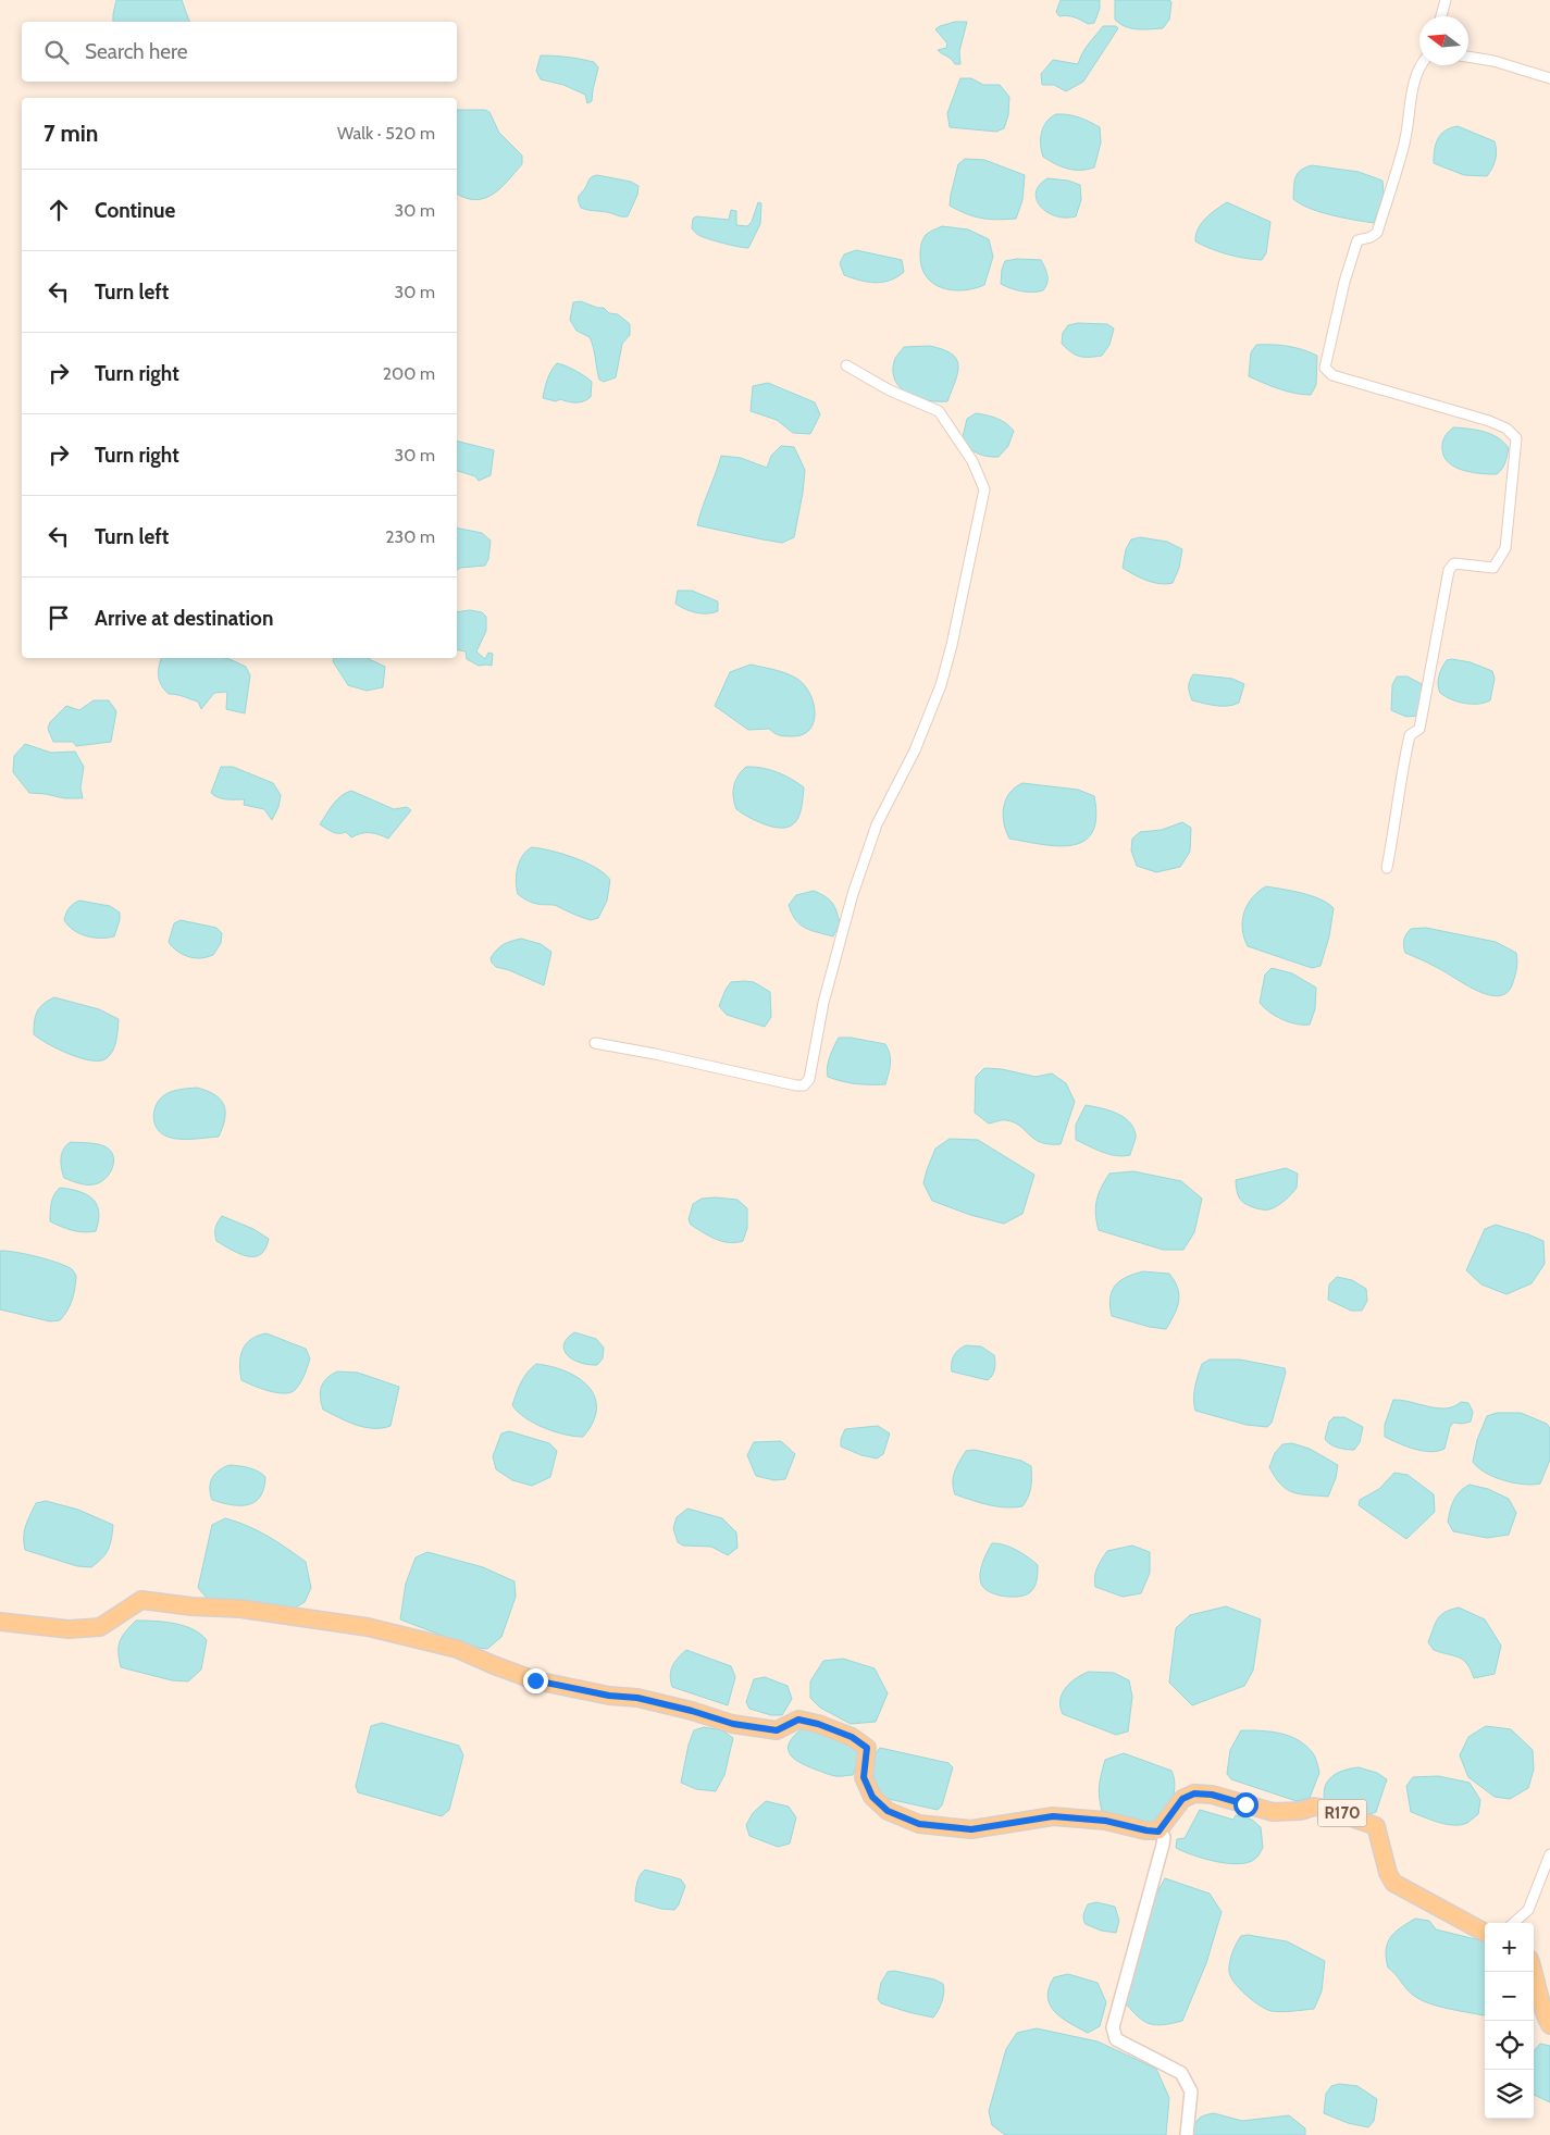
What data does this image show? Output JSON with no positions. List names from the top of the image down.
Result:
{
  "streets": {
    "main road": ["R170"]
  },
  "north": "left",
  "page": {
    "search": "Search here",
    "heading": ["7 min", "Walk · 520 m"],
    "list": [
      ["Continue", "30 m"],
      ["Turn left", "30 m"],
      ["Turn right", "200 m"],
      ["Turn right", "30 m"],
      ["Turn left", "230 m"],
      "Arrive at destination"
    ],
    "map_buttons": ["+", "−"]
  }
}
